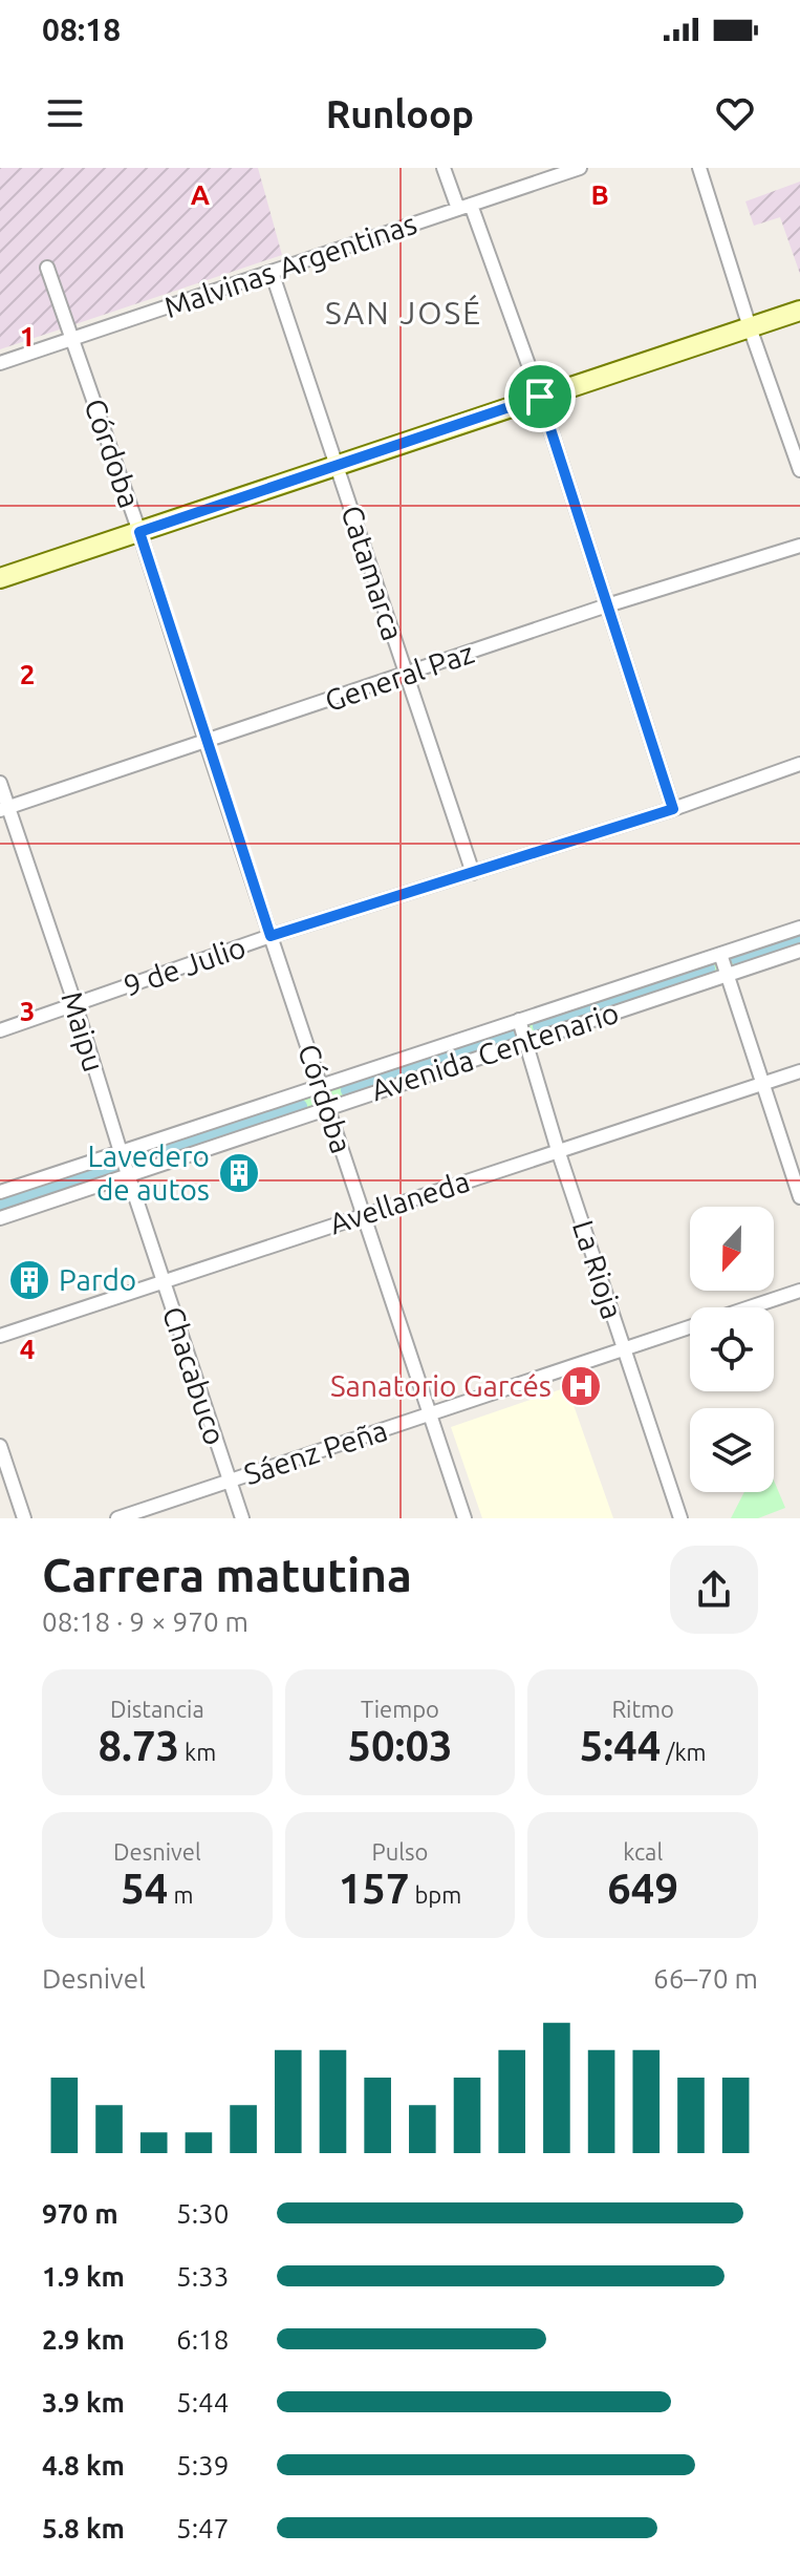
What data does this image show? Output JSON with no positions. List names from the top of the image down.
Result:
{
  "streets": {
    "street": [
      "Malvinas Argentinas",
      "Córdoba",
      "Catamarca",
      "General Paz",
      "9 de Julio",
      "Maipu",
      "Avenida Centenario",
      "Avellaneda",
      "La Rioja",
      "Chacabuco",
      "Sáenz Peña"
    ]
  },
  "crossings": [
    ["Malvinas Argentinas", "Córdoba"],
    ["Malvinas Argentinas", "Catamarca"],
    ["Córdoba", "General Paz"],
    ["Córdoba", "9 de Julio"],
    ["Córdoba", "Avenida Centenario"],
    ["Córdoba", "Avellaneda"],
    ["Córdoba", "Sáenz Peña"],
    ["Catamarca", "General Paz"],
    ["Catamarca", "9 de Julio"],
    ["General Paz", "Maipu"],
    ["9 de Julio", "Maipu"],
    ["Maipu", "Avenida Centenario"],
    ["Maipu", "Avellaneda"],
    ["Maipu", "Chacabuco"],
    ["Avenida Centenario", "La Rioja"],
    ["Avellaneda", "La Rioja"],
    ["Avellaneda", "Chacabuco"],
    ["La Rioja", "Sáenz Peña"],
    ["Chacabuco", "Sáenz Peña"]
  ],
  "districts": ["SAN JOSÉ"],
  "places": {
    "building": ["Lavedero de autos", "Pardo"],
    "hospital": ["Sanatorio Garcés"]
  },
  "north": "bottom",
  "page": {
    "status": "08:18",
    "header": "Runloop",
    "heading": ["Carrera matutina", "08:18 · 9 × 970 m"],
    "stats": [
      ["Distancia", "8.73 km"],
      ["Tiempo", "50:03"],
      ["Ritmo", "5:44 /km"],
      ["Desnivel", "54 m"],
      ["Pulso", "157 bpm"],
      ["kcal", "649"]
    ],
    "chart": ["Desnivel", "66–70 m"],
    "list": [
      {
        "name": "970 m",
        "note": "5:30"
      },
      {
        "name": "1.9 km",
        "note": "5:33"
      },
      {
        "name": "2.9 km",
        "note": "6:18"
      },
      {
        "name": "3.9 km",
        "note": "5:44"
      },
      {
        "name": "4.8 km",
        "note": "5:39"
      },
      {
        "name": "5.8 km",
        "note": "5:47"
      }
    ]
  },
  "grid": {
    "columns": ["A", "B"],
    "rows": [
      "1",
      "2",
      "3",
      "4"
    ]
  }
}
